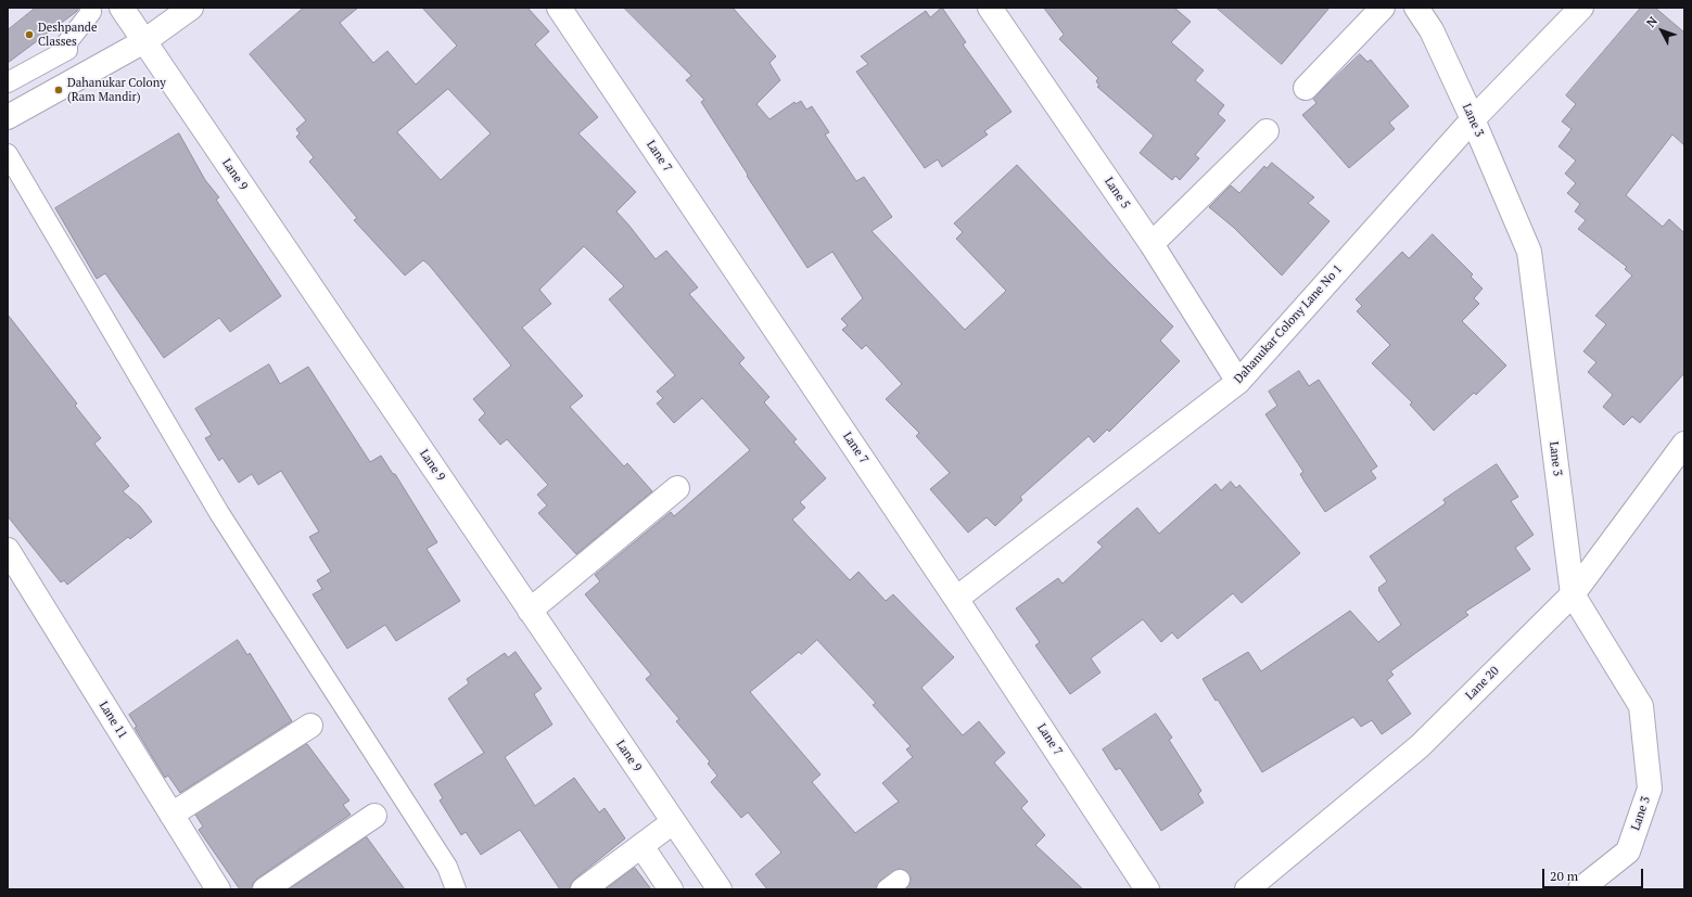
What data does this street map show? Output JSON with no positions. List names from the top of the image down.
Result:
{
  "streets": {
    "street": [
      "Lane 3",
      "Lane 7",
      "Lane 9",
      "Lane 5",
      "Dahanukar Colony Lane No 1",
      "Lane 20",
      "Lane 11"
    ]
  },
  "crossings": [
    ["Lane 3", "Dahanukar Colony Lane No 1"],
    ["Lane 3", "Lane 20"],
    ["Lane 7", "Dahanukar Colony Lane No 1"],
    ["Lane 5", "Dahanukar Colony Lane No 1"]
  ],
  "places": ["Deshpande Classes", "Dahanukar Colony (Ram Mandir)"],
  "scale_bar": "20 m",
  "north": "top left"
}
